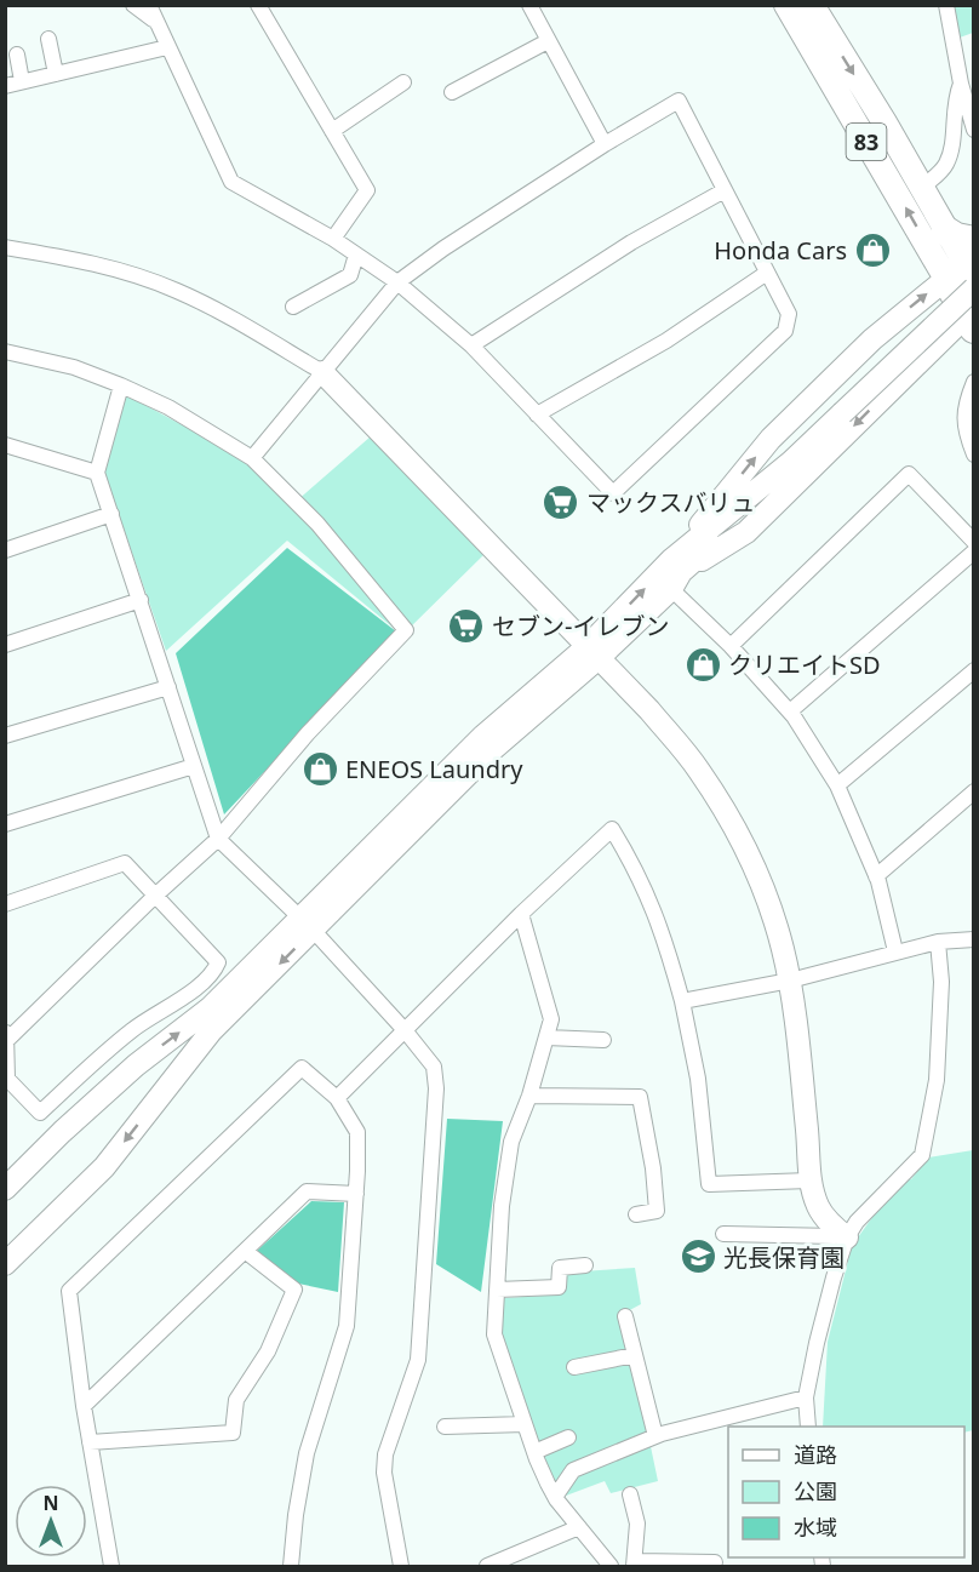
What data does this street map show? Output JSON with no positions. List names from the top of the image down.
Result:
{
  "streets": {
    "main road": ["83"]
  },
  "places": {
    "shop": ["Honda Cars", "クリエイトSD", "ENEOS Laundry"],
    "supermarket": ["マックスバリュ", "セブン-イレブン"],
    "school or university": ["光長保育園"]
  },
  "legend": ["道路", "公園", "水域"],
  "north": "top"
}
